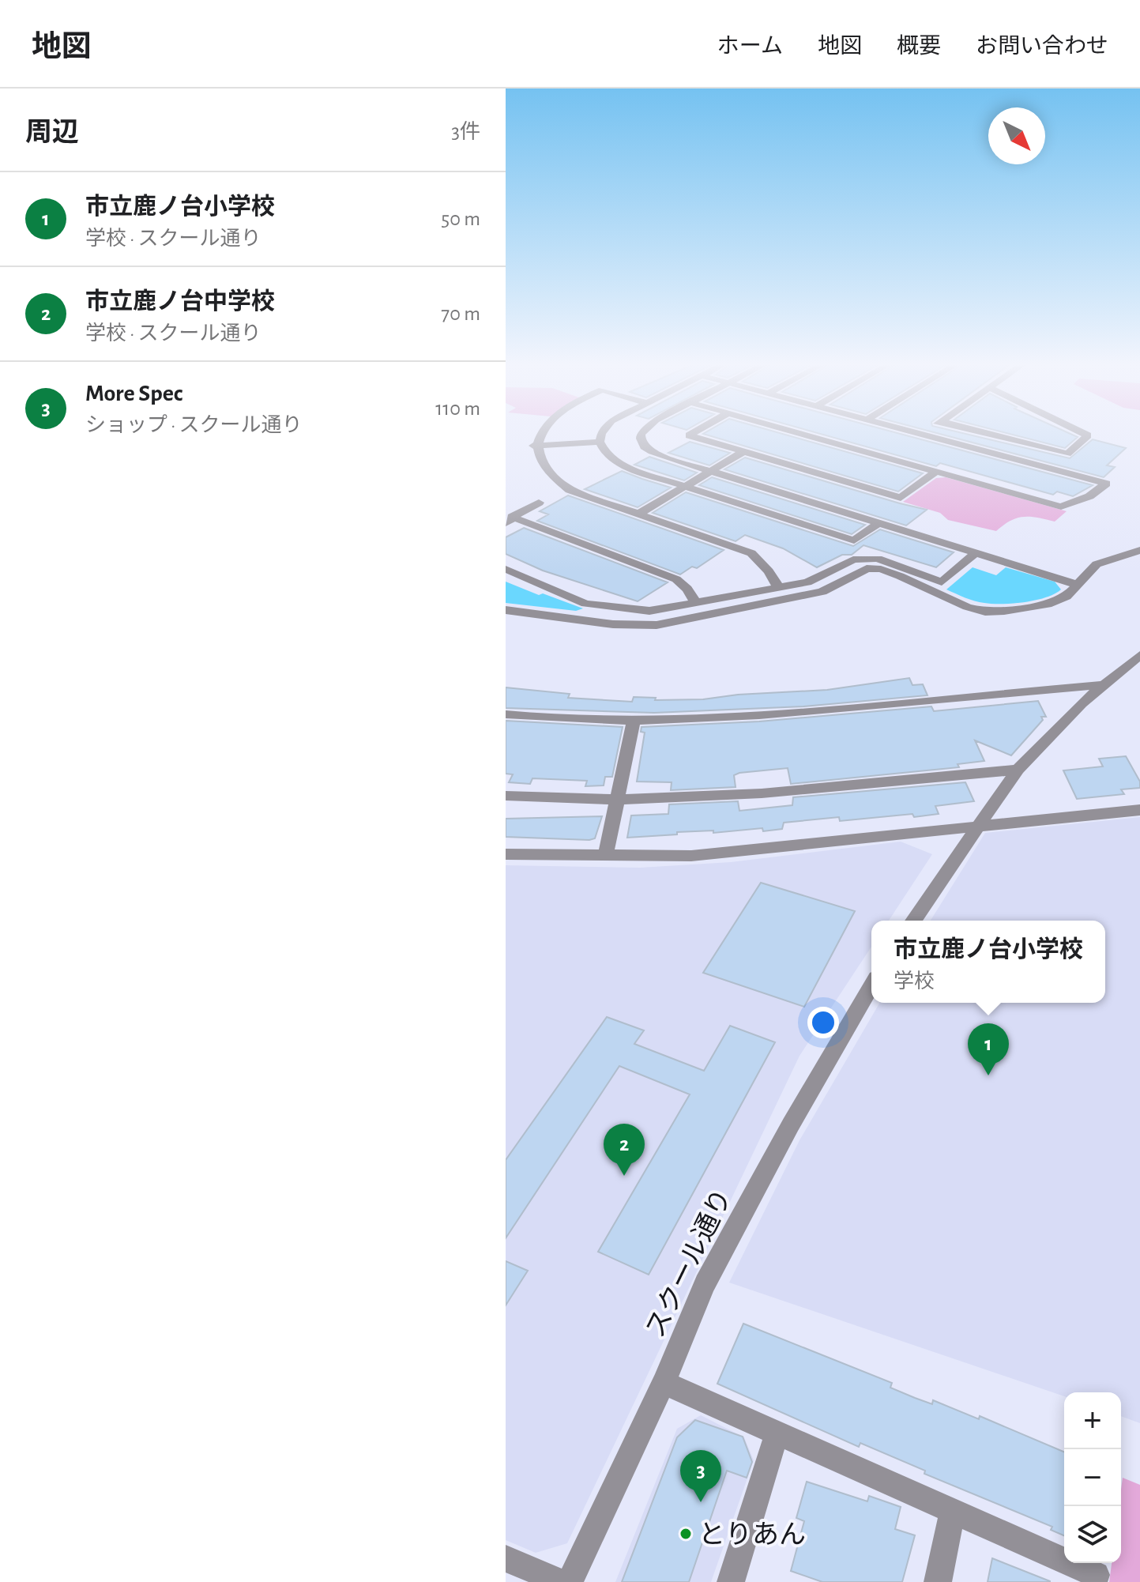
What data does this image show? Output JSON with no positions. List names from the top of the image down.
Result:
{
  "streets": {
    "street": ["スクール通り"]
  },
  "places": ["とりあん"],
  "north": "bottom right",
  "page": {
    "header": "地図",
    "nav": [
      "ホーム",
      "地図",
      "概要",
      "お問い合わせ"
    ],
    "heading": ["周辺", "3件"],
    "list": [
      {
        "mark": "1",
        "name": "市立鹿ノ台小学校",
        "note": "学校 · スクール通り",
        "value": "50 m"
      },
      {
        "mark": "2",
        "name": "市立鹿ノ台中学校",
        "note": "学校 · スクール通り",
        "value": "70 m"
      },
      {
        "mark": "3",
        "name": "More Spec",
        "note": "ショップ · スクール通り",
        "value": "110 m"
      }
    ],
    "popup": ["市立鹿ノ台小学校", "学校"],
    "pins": ["1", "2", "3"],
    "map_buttons": ["+", "−"]
  }
}
